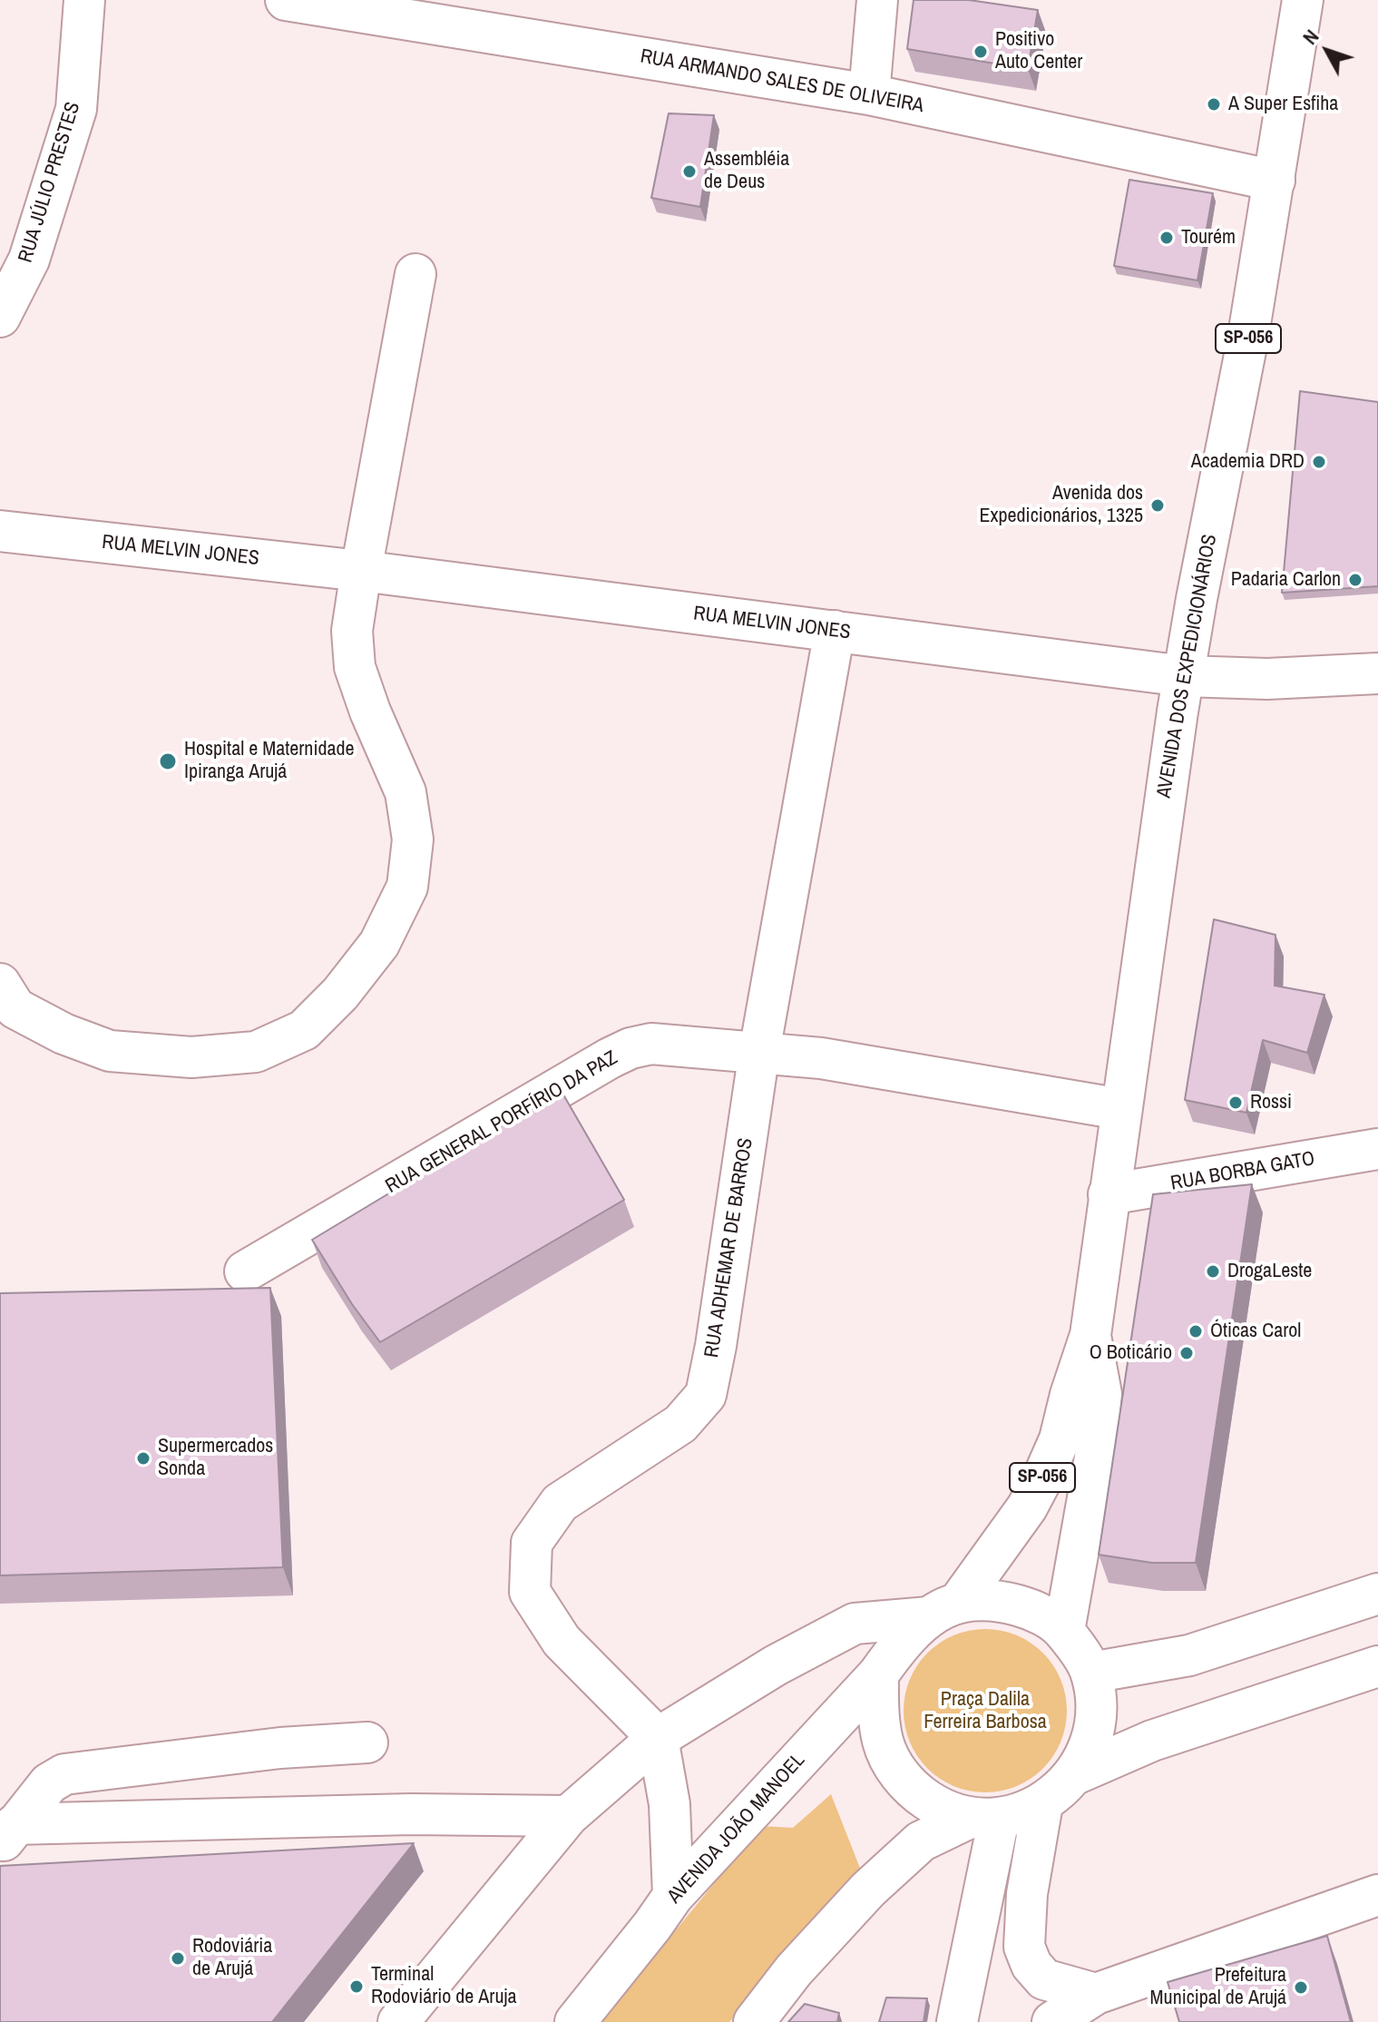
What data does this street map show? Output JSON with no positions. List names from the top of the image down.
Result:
{
  "streets": {
    "street": [
      "RUA ARMANDO SALES DE OLIVEIRA",
      "RUA JÚLIO PRESTES",
      "SP-056",
      "RUA MELVIN JONES",
      "AVENIDA DOS EXPEDICIONÁRIOS",
      "RUA GENERAL PORFÍRIO DA PAZ",
      "RUA BORBA GATO",
      "RUA ADHEMAR DE BARROS",
      "AVENIDA JOÃO MANOEL"
    ]
  },
  "crossings": [
    ["RUA ARMANDO SALES DE OLIVEIRA", "AVENIDA DOS EXPEDICIONÁRIOS"],
    ["SP-056", "AVENIDA DOS EXPEDICIONÁRIOS"],
    ["SP-056", "AVENIDA JOÃO MANOEL"],
    ["RUA MELVIN JONES", "AVENIDA DOS EXPEDICIONÁRIOS"],
    ["RUA MELVIN JONES", "RUA ADHEMAR DE BARROS"],
    ["AVENIDA DOS EXPEDICIONÁRIOS", "RUA GENERAL PORFÍRIO DA PAZ"],
    ["AVENIDA DOS EXPEDICIONÁRIOS", "RUA BORBA GATO"],
    ["AVENIDA DOS EXPEDICIONÁRIOS", "AVENIDA JOÃO MANOEL"],
    ["RUA GENERAL PORFÍRIO DA PAZ", "RUA ADHEMAR DE BARROS"]
  ],
  "parks": ["Praça Dalila Ferreira Barbosa"],
  "places": [
    "Positivo Auto Center",
    "A Super Esfiha",
    "Assembléia de Deus",
    "Tourém",
    "Academia DRD",
    "Avenida dos Expedicionários, 1325",
    "Padaria Carlon",
    "Hospital e Maternidade Ipiranga Arujá",
    "Rossi",
    "DrogaLeste",
    "Óticas Carol",
    "O Boticário",
    "Supermercados Sonda",
    "Rodoviária de Arujá",
    "Terminal Rodoviário de Aruja",
    "Prefeitura Municipal de Arujá"
  ],
  "north": "top left"
}
